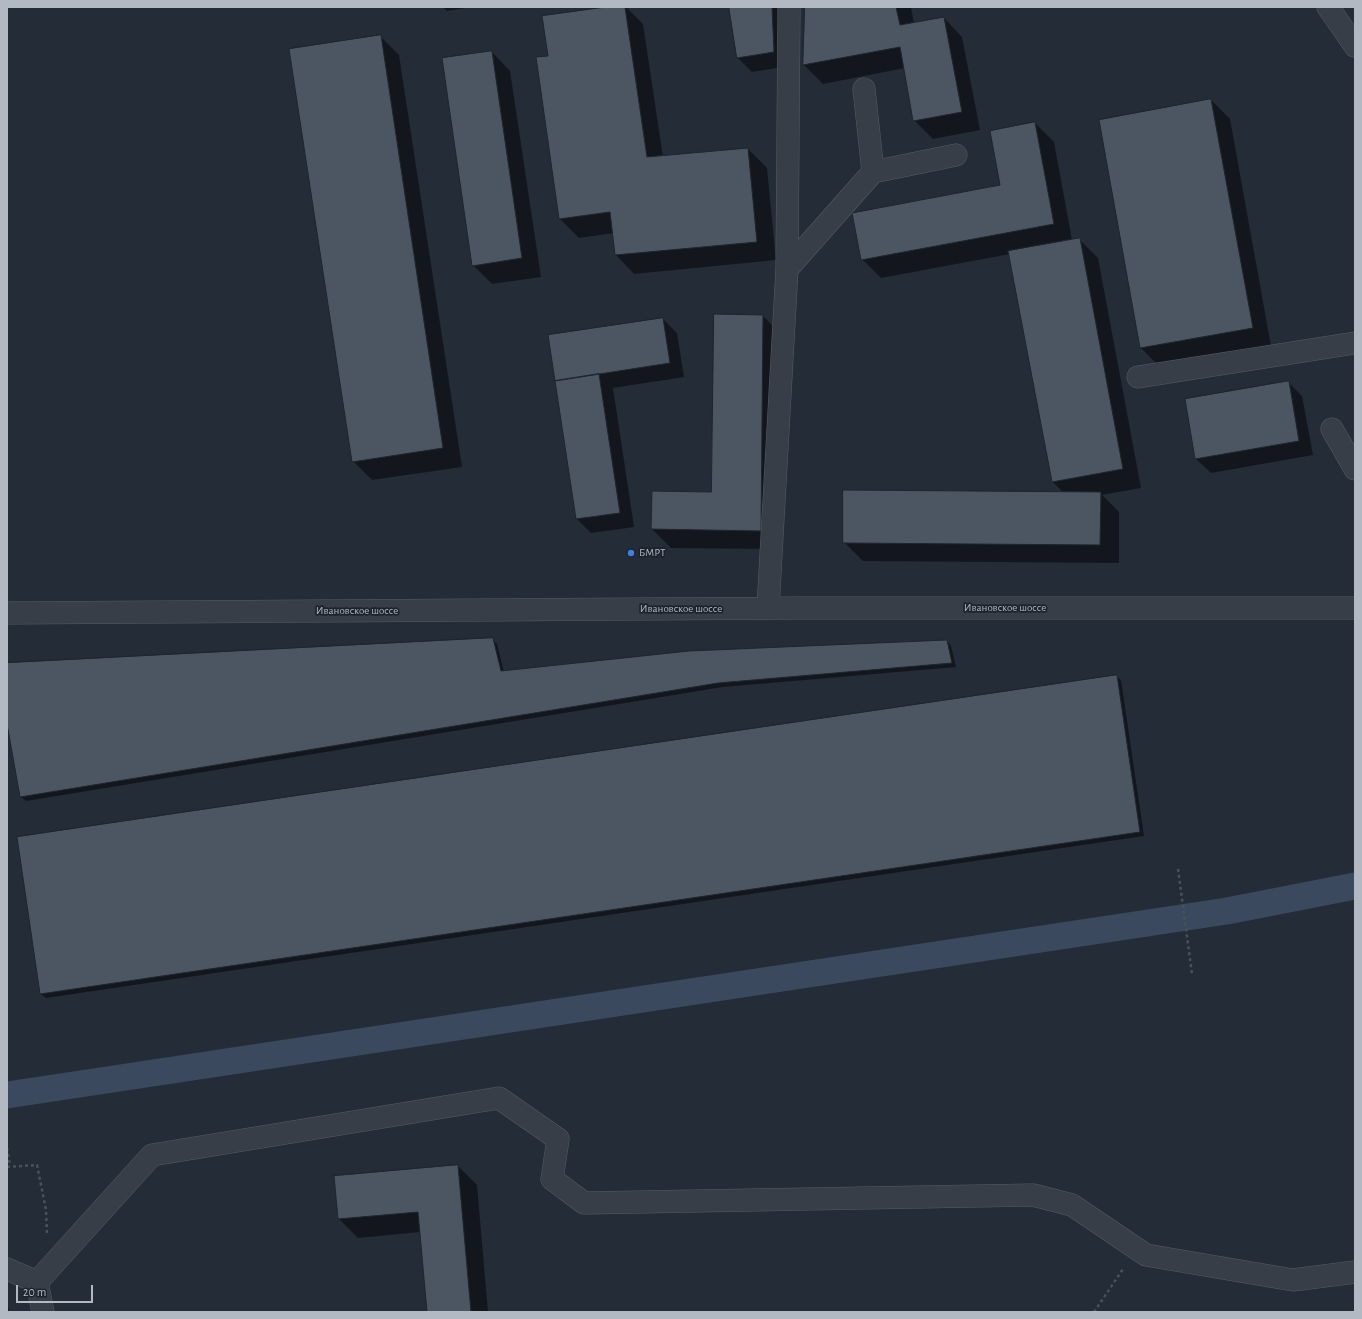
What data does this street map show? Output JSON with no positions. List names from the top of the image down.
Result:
{
  "streets": {
    "street": ["Ивановское шоссе"]
  },
  "places": ["БМРТ"],
  "scale_bar": "20 m"
}
